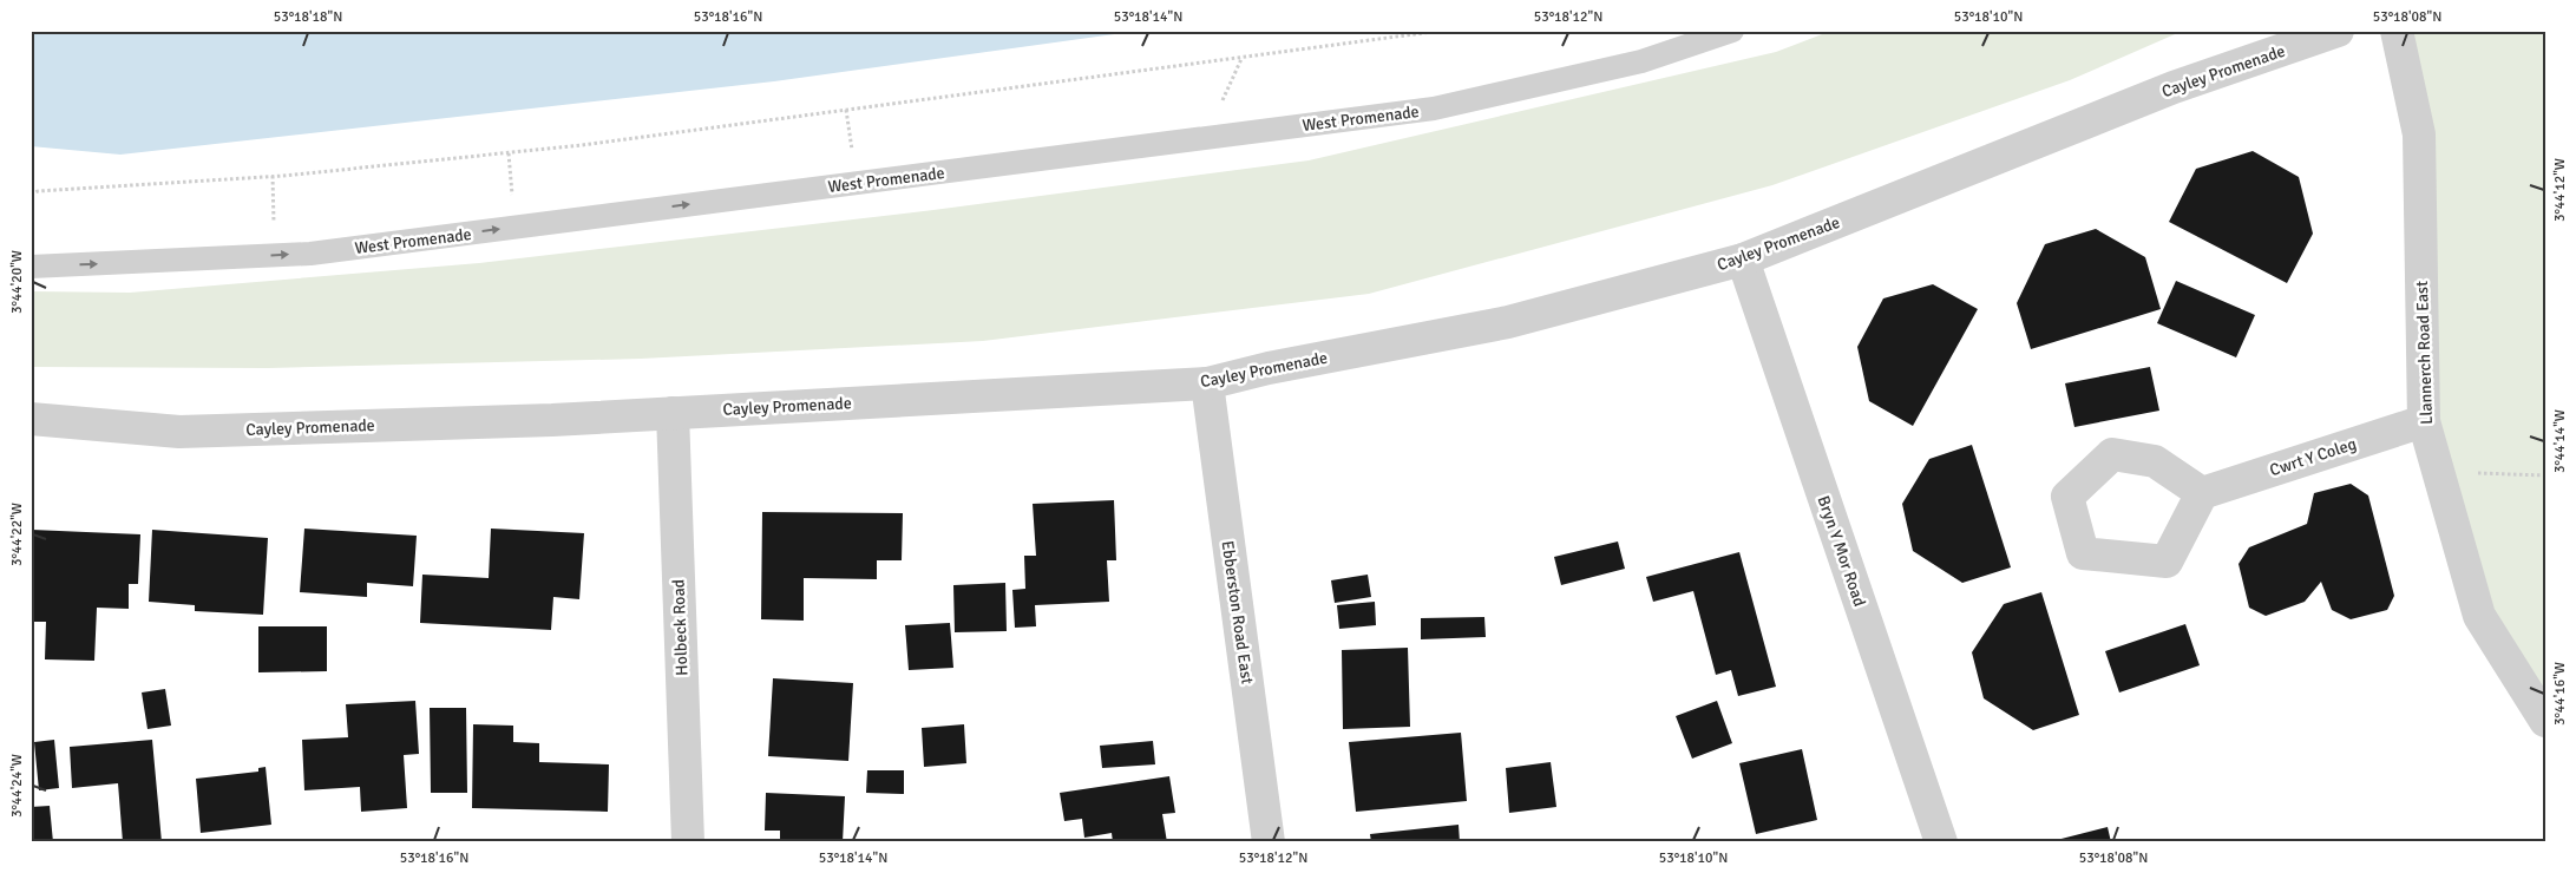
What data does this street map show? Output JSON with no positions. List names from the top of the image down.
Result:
{
  "streets": {
    "street": [
      "Cayley Promenade",
      "Llannerch Road East",
      "Cwrt Y Coleg",
      "Bryn Y Mor Road",
      "Ebberston Road East",
      "Holbeck Road"
    ],
    "lane": ["West Promenade"]
  },
  "crossings": [
    ["Cayley Promenade", "Bryn Y Mor Road"],
    ["Cayley Promenade", "Ebberston Road East"],
    ["Cayley Promenade", "Holbeck Road"],
    ["Llannerch Road East", "Cwrt Y Coleg"]
  ],
  "one_way": ["West Promenade"],
  "coordinates": [
    "53°18'18\"N",
    "53°18'16\"N",
    "53°18'14\"N",
    "53°18'12\"N",
    "53°18'10\"N",
    "53°18'08\"N",
    "3°44'12\"W",
    "3°44'20\"W",
    "3°44'14\"W",
    "3°44'22\"W",
    "3°44'16\"W",
    "3°44'24\"W"
  ]
}
